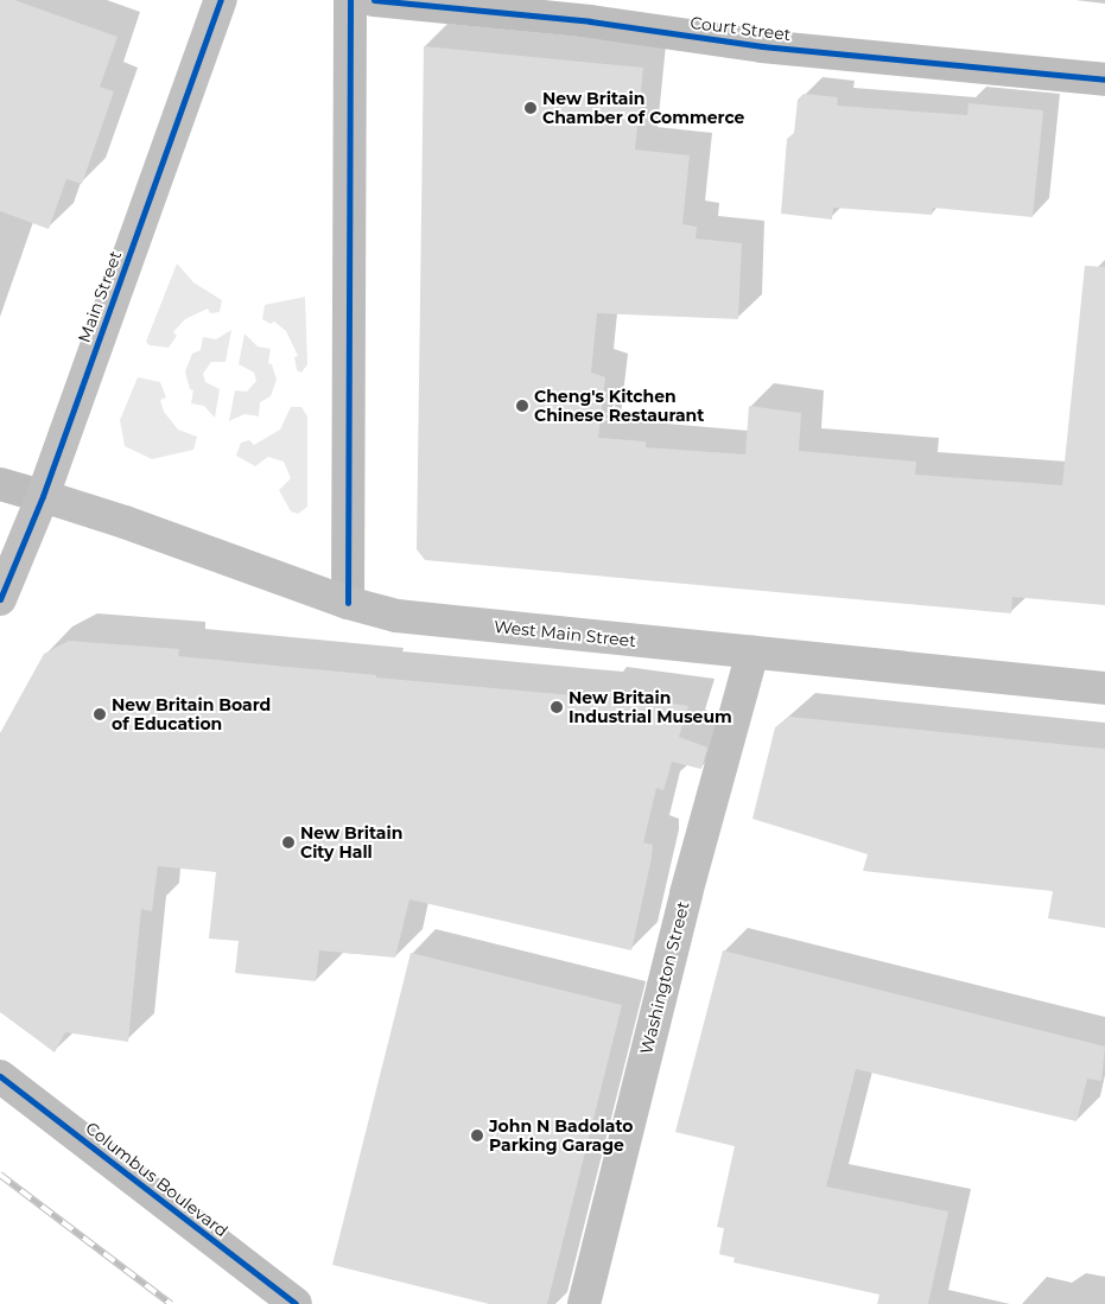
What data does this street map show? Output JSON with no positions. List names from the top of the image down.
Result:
{
  "streets": {
    "main road": ["Main Street", "West Main Street", "Washington Street"],
    "street": ["Court Street", "Columbus Boulevard"]
  },
  "crossings": [
    ["Main Street", "West Main Street"],
    ["West Main Street", "Washington Street"]
  ],
  "places": [
    "New Britain Chamber of Commerce",
    "Cheng's Kitchen Chinese Restaurant",
    "New Britain Industrial Museum",
    "New Britain Board of Education",
    "New Britain City Hall",
    "John N Badolato Parking Garage"
  ]
}
